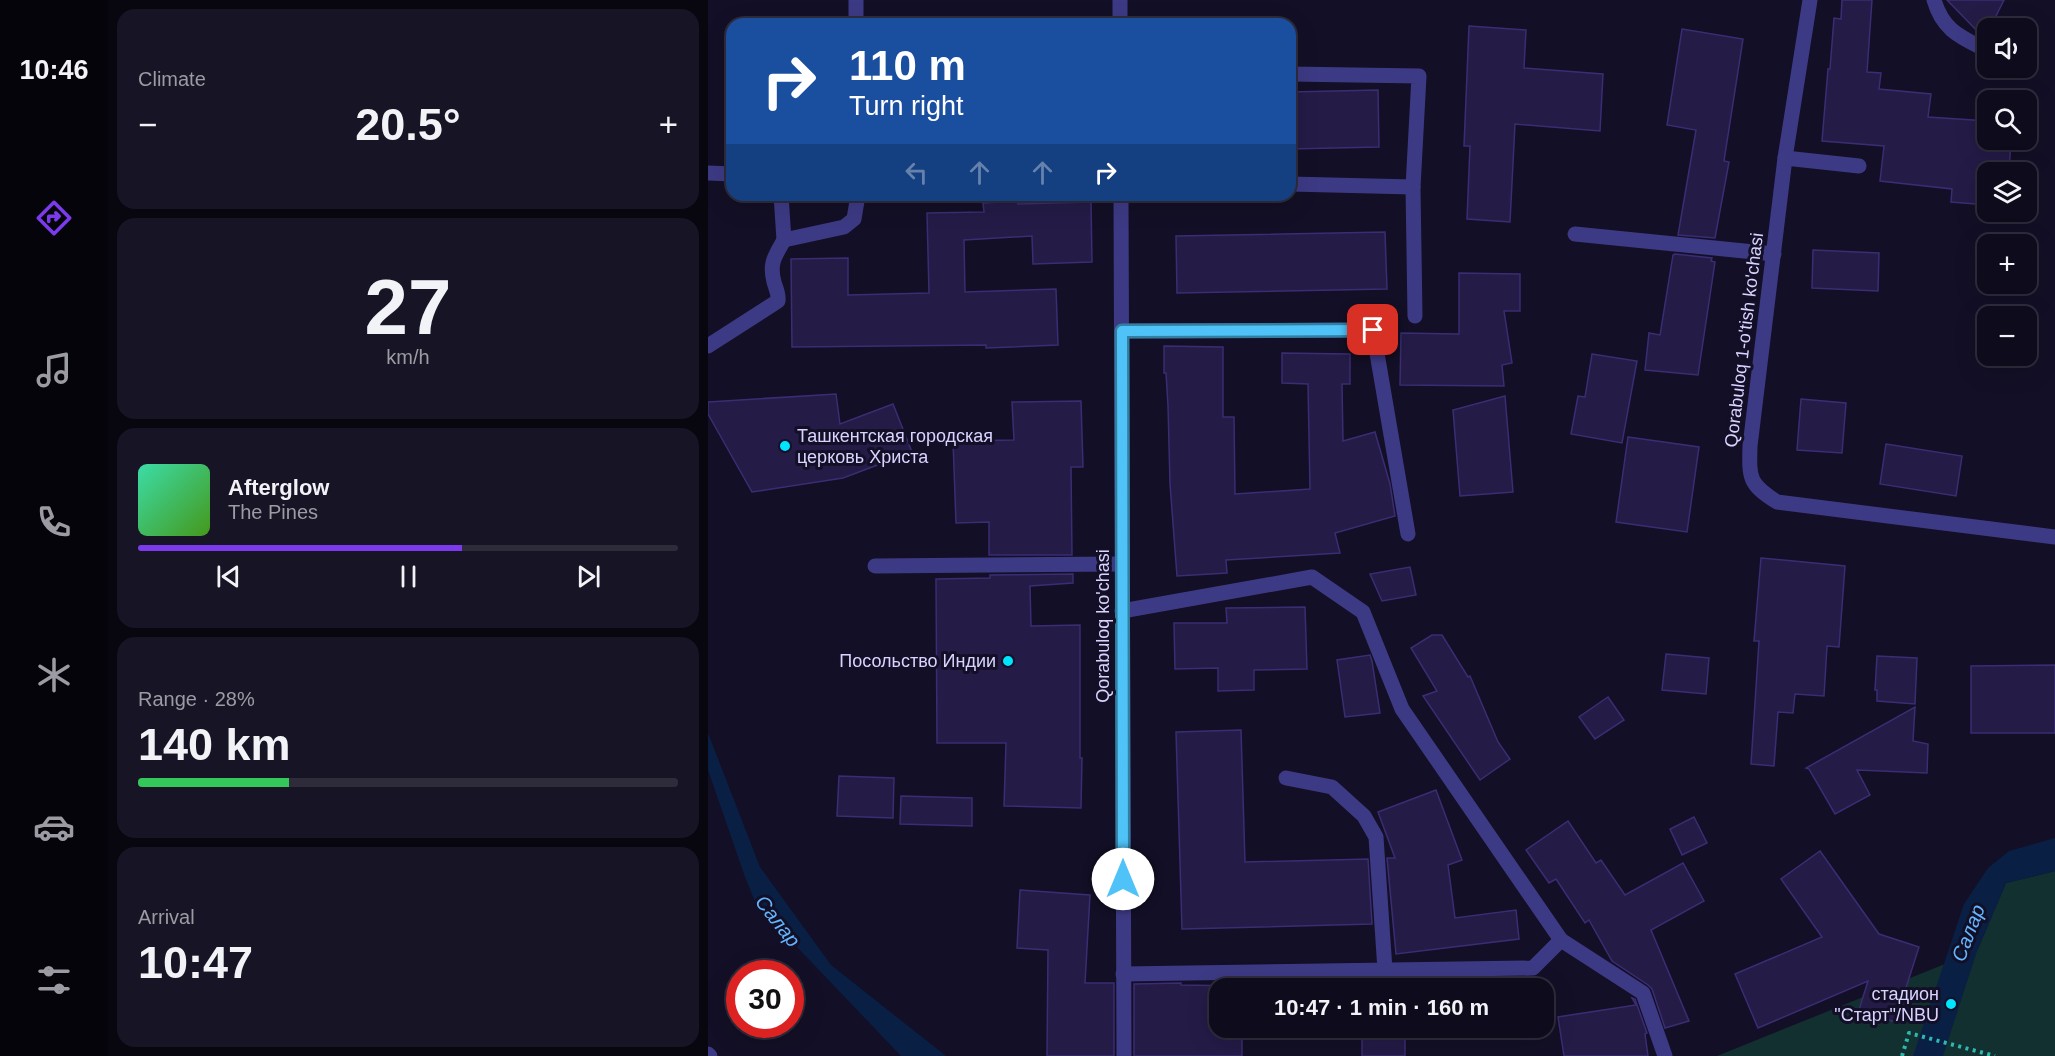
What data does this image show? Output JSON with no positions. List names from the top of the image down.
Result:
{
  "streets": {
    "street": ["Qorabuloq 1-o'tish ko'chasi", "Qorabuloq ko'chasi"]
  },
  "water": ["Салар"],
  "places": ["Ташкентская городская церковь Христа", "Посольство Индии", "стадион \"Старт\"/NBU"],
  "page": {
    "tabs": "10:46",
    "tile": [
      "Climate",
      ["27", "km/h"],
      ["Range · 28%", "140 km"],
      ["Arrival", "10:47"]
    ],
    "map_buttons": ["+", "−"],
    "turn": ["110 m", "Turn right"],
    "heat": ["−", "20.5°", "+"],
    "song": ["Afterglow", "The Pines"],
    "limit": "30",
    "trip": "10:47 · 1 min · 160 m"
  }
}
